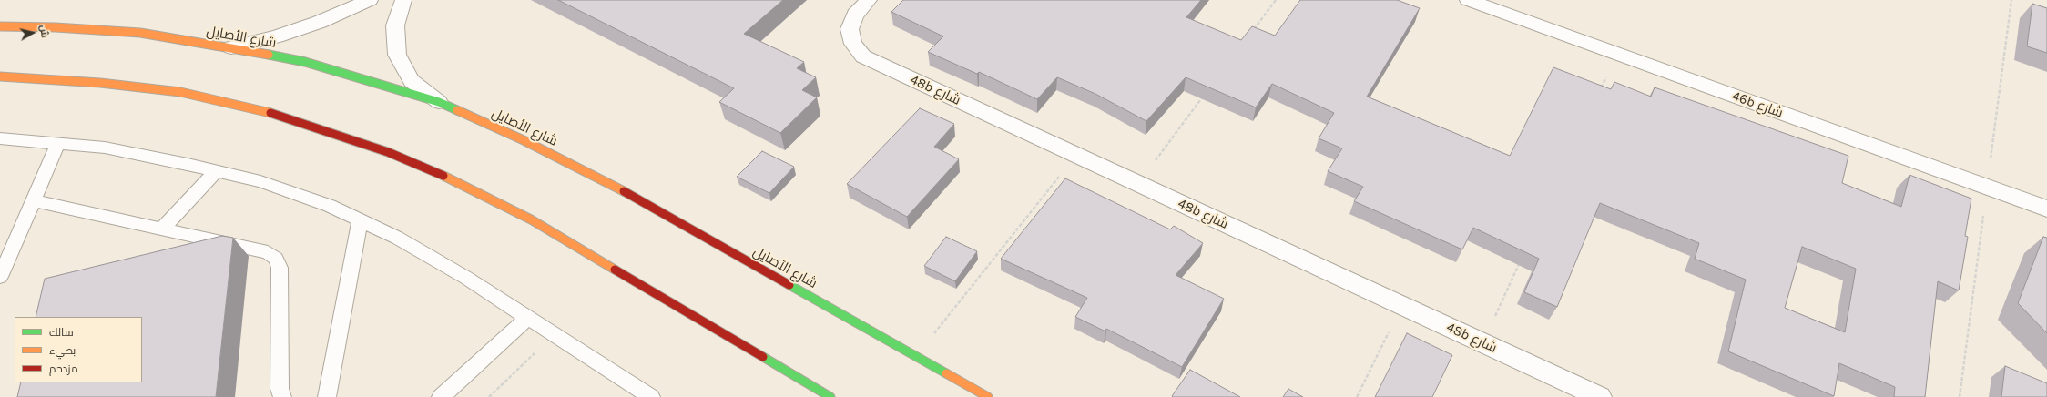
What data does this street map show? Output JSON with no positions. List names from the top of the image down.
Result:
{
  "streets": {
    "main road": ["شارع الأصايل"],
    "street": ["48b شارع", "46b شارع"]
  },
  "legend": ["سالك", "بطيء", "مزدحم"],
  "north": "right"
}
